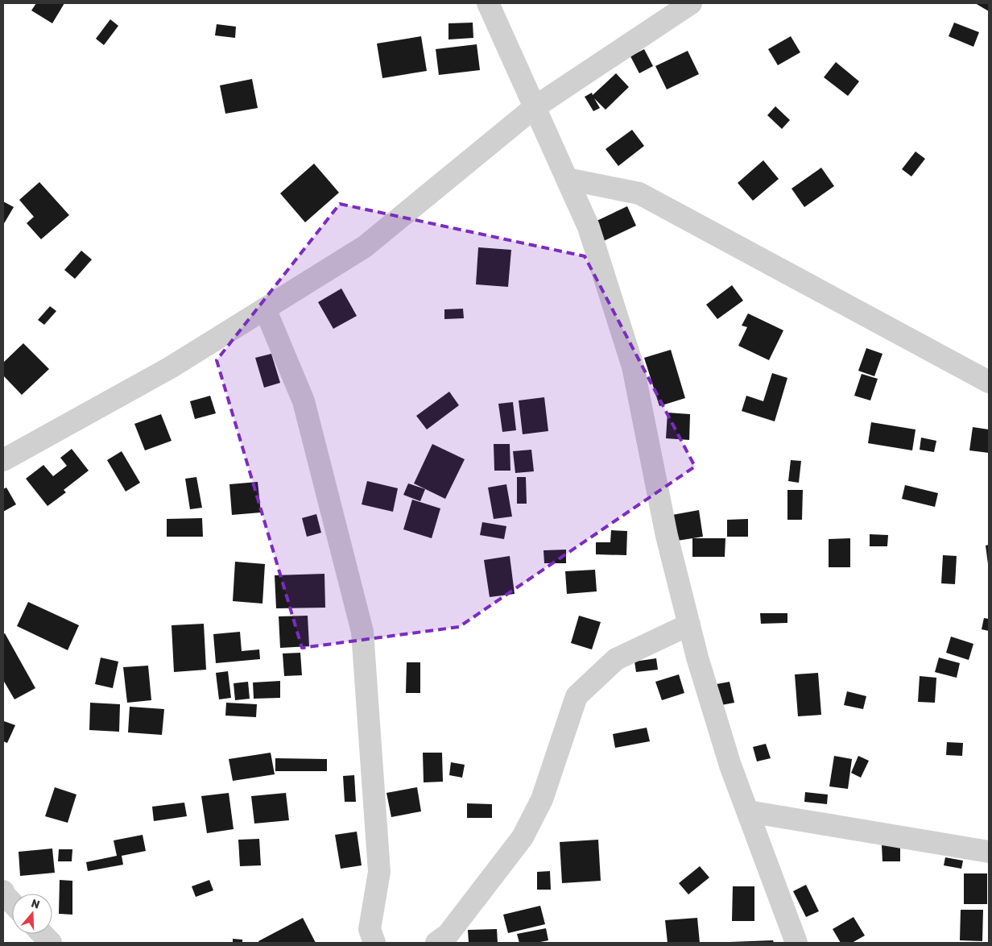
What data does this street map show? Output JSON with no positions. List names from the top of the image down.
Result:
{
  "north": "top"
}
